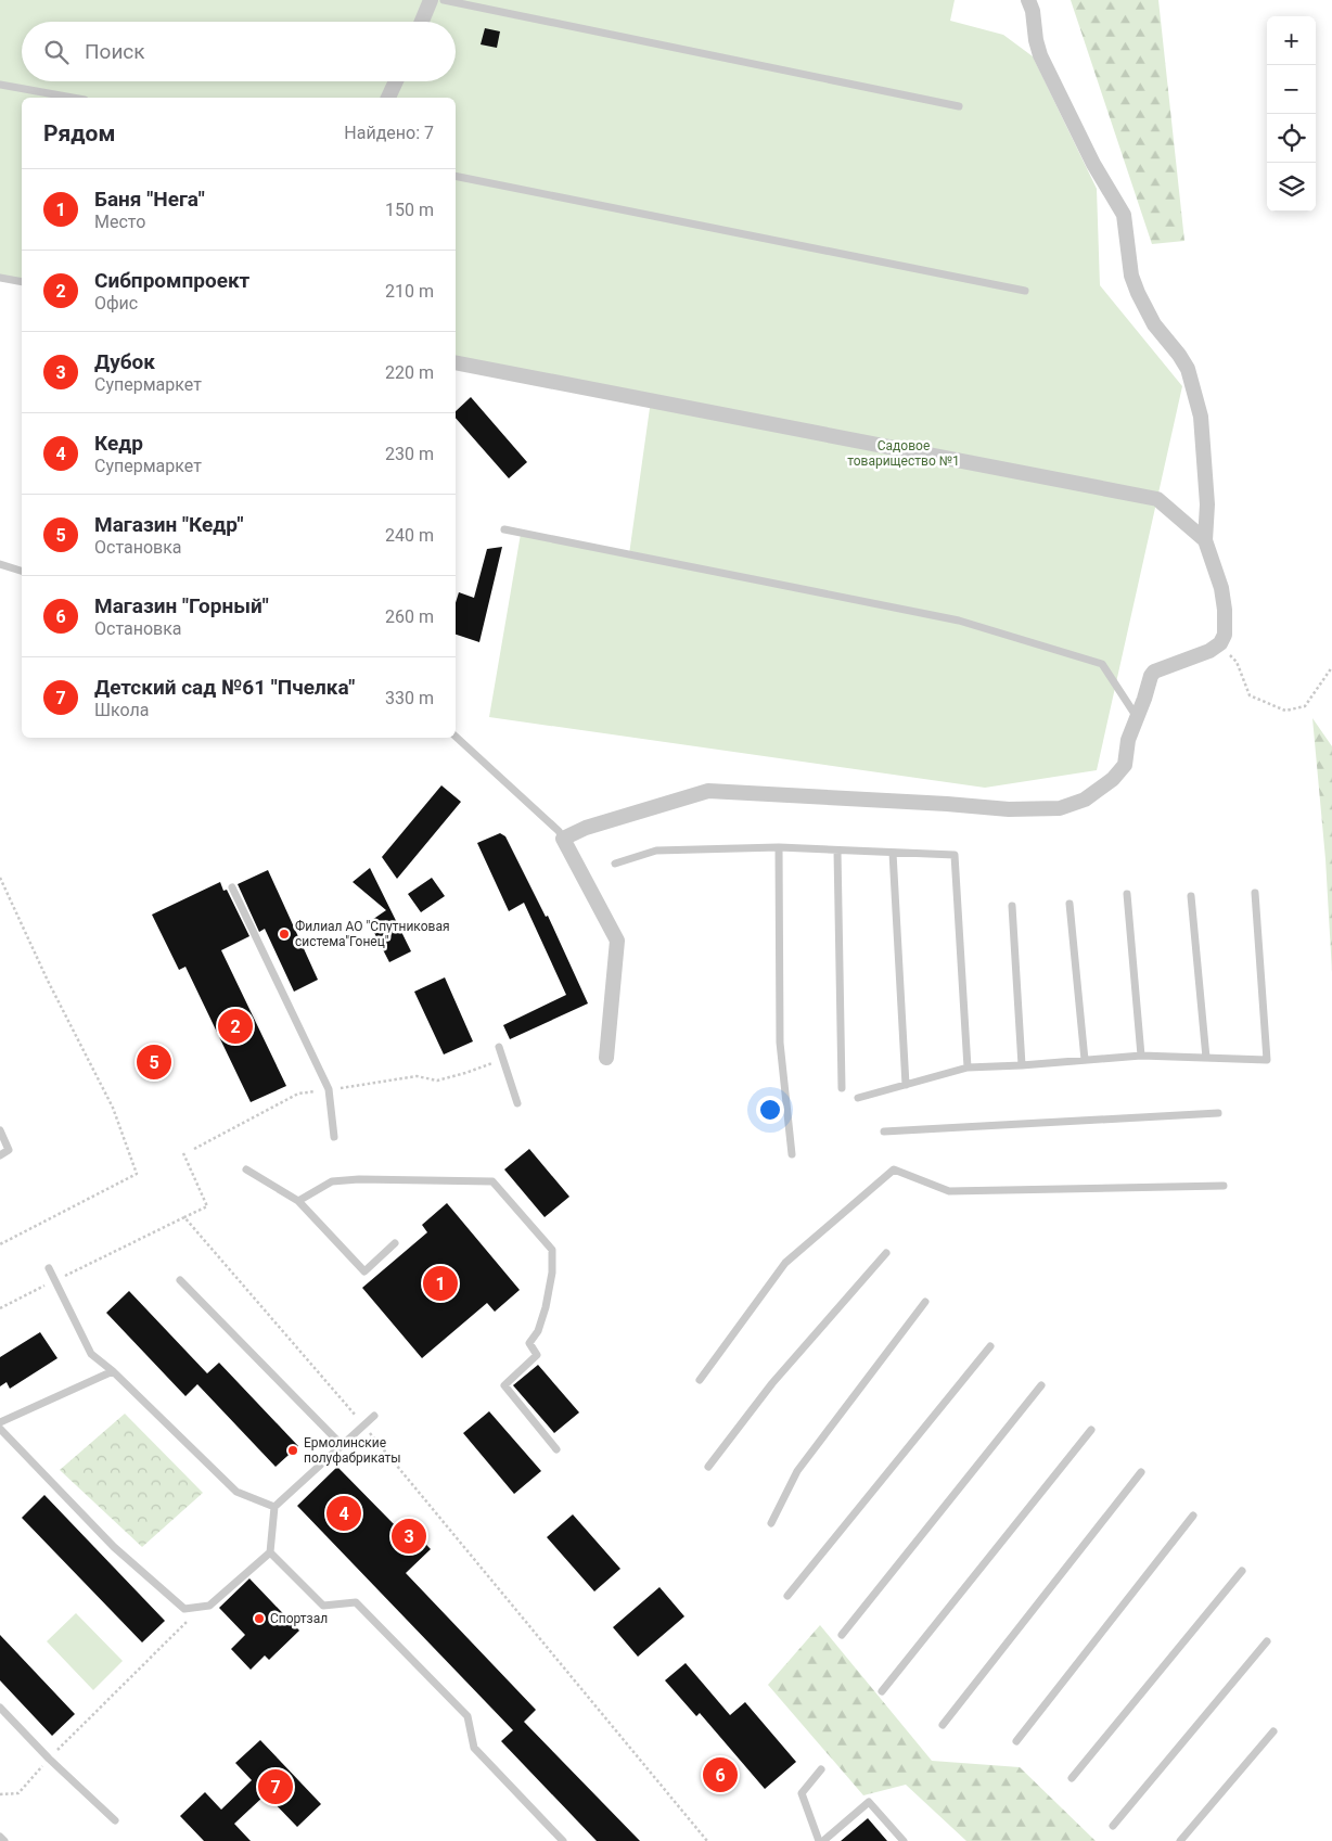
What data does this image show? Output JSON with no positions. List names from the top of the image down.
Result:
{
  "parks": ["Садовое товарищество №1"],
  "places": ["Филиал АО \"Спутниковая система\"Гонец\"", "Ермолинские полуфабрикаты", "Спортзал"],
  "page": {
    "map_buttons": ["+", "−"],
    "search": "Поиск",
    "heading": ["Рядом", "Найдено: 7"],
    "list": [
      {
        "mark": "1",
        "name": "Баня \"Нега\"",
        "note": "Место",
        "value": "150 m"
      },
      {
        "mark": "2",
        "name": "Сибпромпроект",
        "note": "Офис",
        "value": "210 m"
      },
      {
        "mark": "3",
        "name": "Дубок",
        "note": "Супермаркет",
        "value": "220 m"
      },
      {
        "mark": "4",
        "name": "Кедр",
        "note": "Супермаркет",
        "value": "230 m"
      },
      {
        "mark": "5",
        "name": "Магазин \"Кедр\"",
        "note": "Остановка",
        "value": "240 m"
      },
      {
        "mark": "6",
        "name": "Магазин \"Горный\"",
        "note": "Остановка",
        "value": "260 m"
      },
      {
        "mark": "7",
        "name": "Детский сад №61 \"Пчелка\"",
        "note": "Школа",
        "value": "330 m"
      }
    ],
    "pins": [
      "2",
      "5",
      "1",
      "4",
      "3",
      "6",
      "7"
    ]
  }
}
